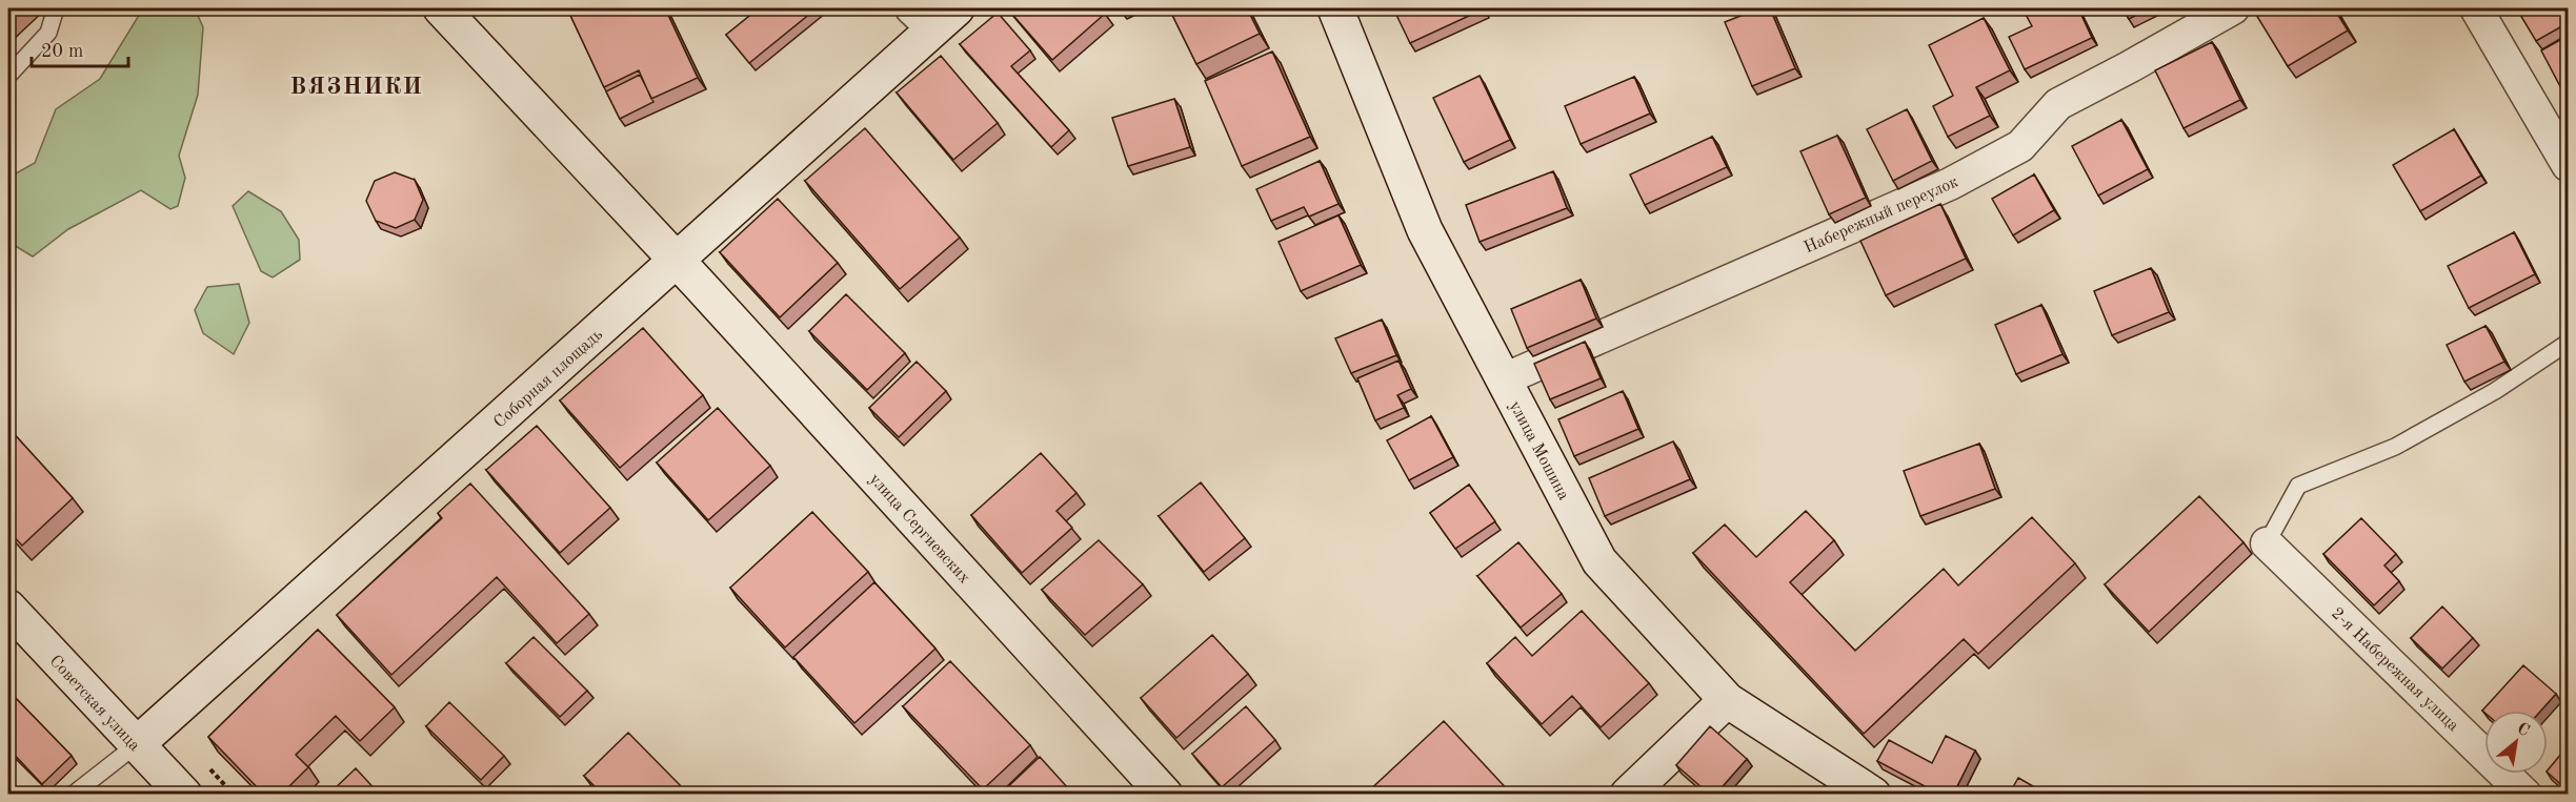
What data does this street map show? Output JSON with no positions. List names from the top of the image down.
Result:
{
  "streets": {
    "street": [
      "Набережный переулок",
      "Соборная площадь",
      "улица Мошина",
      "улица Сергиевских",
      "2-я Набережная улица",
      "Советская улица"
    ]
  },
  "crossings": [
    ["Набережный переулок", "улица Мошина"],
    ["Соборная площадь", "улица Сергиевских"],
    ["Соборная площадь", "Советская улица"]
  ],
  "districts": ["ВЯЗНИКИ"],
  "scale_bar": "20 m",
  "north": "top right"
}
